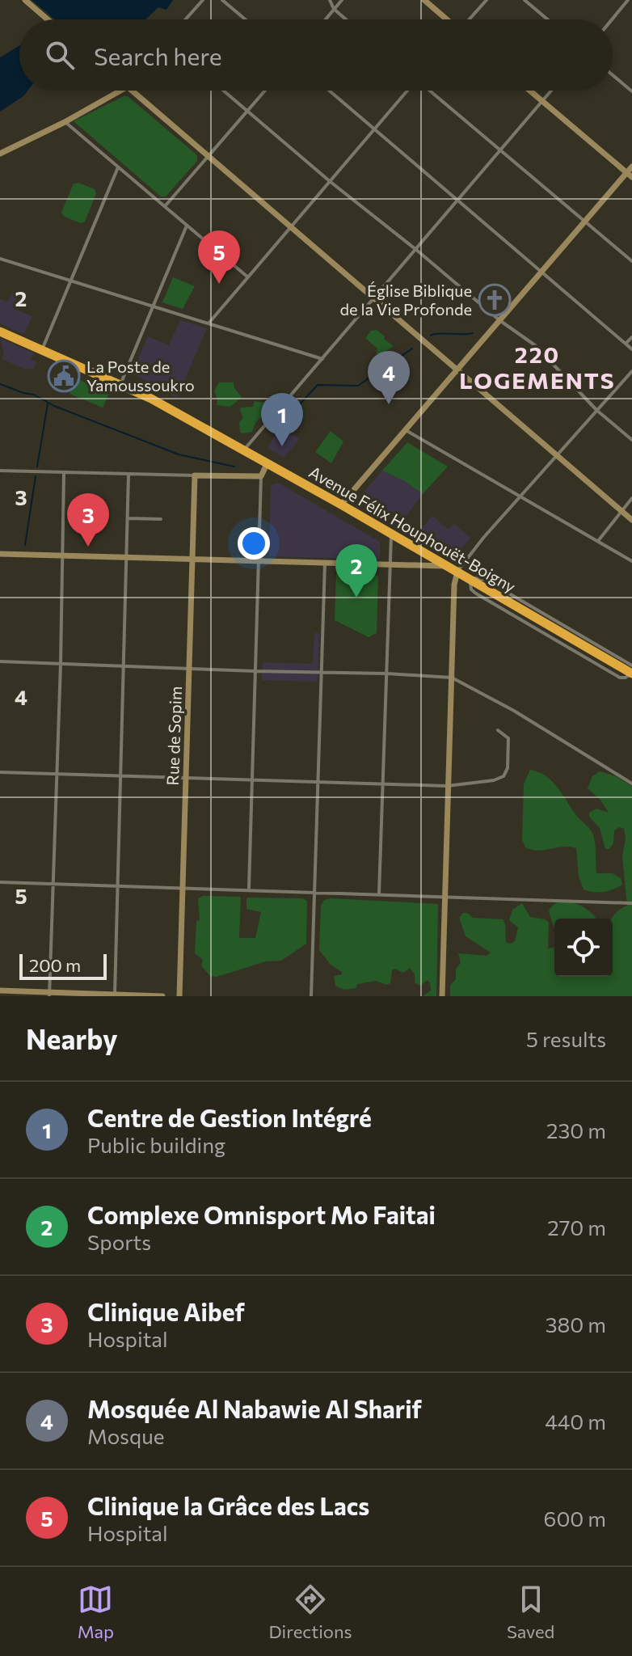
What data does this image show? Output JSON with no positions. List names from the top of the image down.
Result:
{
  "streets": {
    "highway": ["Avenue Félix Houphouët-Boigny"],
    "street": ["Rue de Sopim"]
  },
  "districts": ["220 LOGEMENTS"],
  "places": {
    "church": ["Église Biblique de la Vie Profonde"],
    "public building": ["La Poste de Yamoussoukro"]
  },
  "scale_bar": "200 m",
  "page": {
    "search": "Search here",
    "pins": [
      "5",
      "4",
      "1",
      "3",
      "2"
    ],
    "scale": "200 m",
    "heading": ["Nearby", "5 results"],
    "list": [
      {
        "mark": "1",
        "name": "Centre de Gestion Intégré",
        "note": "Public building",
        "value": "230 m"
      },
      {
        "mark": "2",
        "name": "Complexe Omnisport Mo Faitai",
        "note": "Sports",
        "value": "270 m"
      },
      {
        "mark": "3",
        "name": "Clinique Aibef",
        "note": "Hospital",
        "value": "380 m"
      },
      {
        "mark": "4",
        "name": "Mosquée Al Nabawie Al Sharif",
        "note": "Mosque",
        "value": "440 m"
      },
      {
        "mark": "5",
        "name": "Clinique la Grâce des Lacs",
        "note": "Hospital",
        "value": "600 m"
      }
    ],
    "nav": ["Map", "Directions", "Saved"]
  },
  "grid": {
    "rows": [
      "2",
      "3",
      "4",
      "5"
    ]
  }
}
